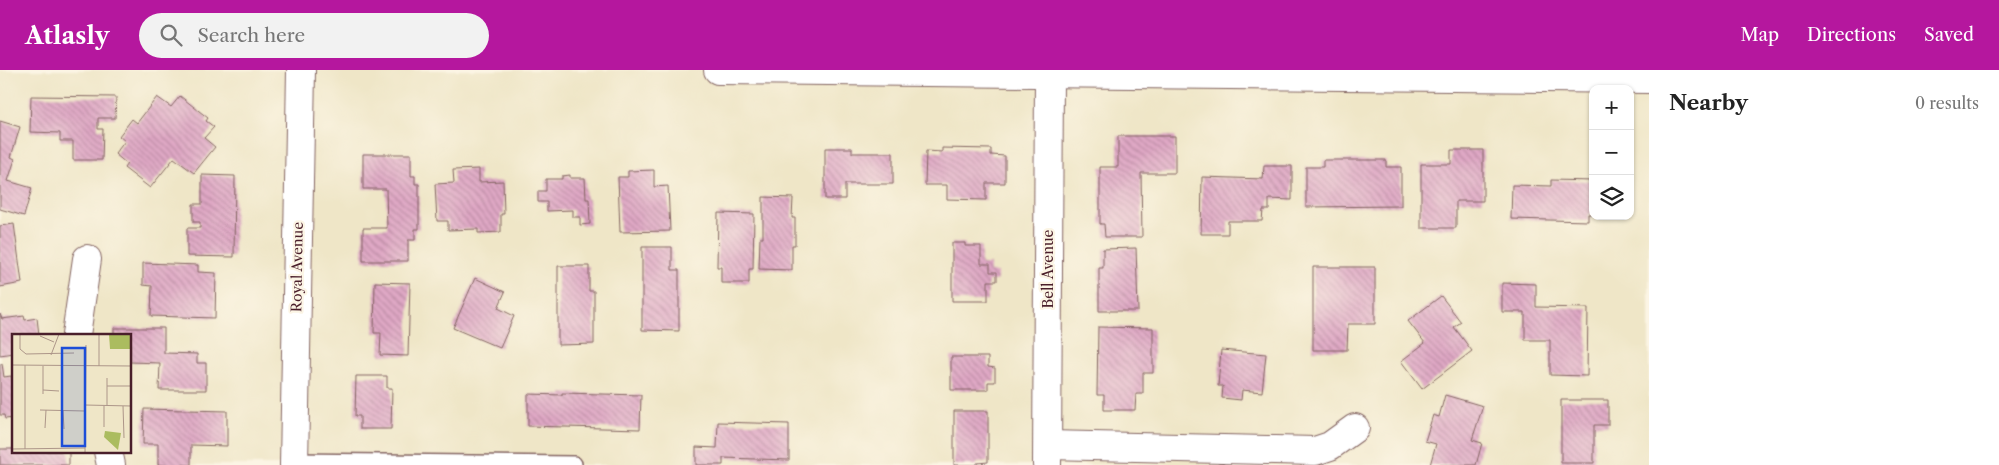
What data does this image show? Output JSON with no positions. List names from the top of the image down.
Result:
{
  "streets": {
    "street": ["Royal Avenue", "Bell Avenue"]
  },
  "page": {
    "header": "Atlasly",
    "search": "Search here",
    "nav": ["Map", "Directions", "Saved"],
    "heading": ["Nearby", "0 results"],
    "map_buttons": ["+", "−"]
  }
}
